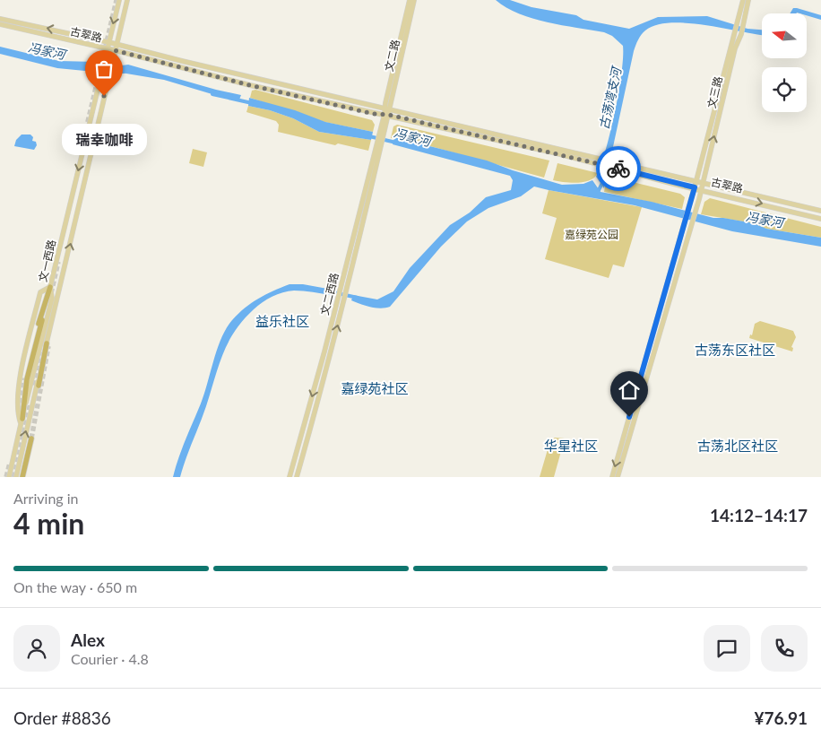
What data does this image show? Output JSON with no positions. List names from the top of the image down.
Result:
{
  "streets": {
    "main road": [
      "古翠路",
      "文二路",
      "文三路",
      "文一西路",
      "文二西路"
    ]
  },
  "crossings": [
    ["古翠路", "文二路"],
    ["古翠路", "文三路"],
    ["古翠路", "文一西路"],
    ["古翠路", "文二西路"],
    ["文二路", "文二西路"]
  ],
  "districts": [
    "益乐社区",
    "古荡东区社区",
    "嘉绿苑社区",
    "华星社区",
    "古荡北区社区"
  ],
  "water": ["冯家河", "古荡湾支河"],
  "parks": ["嘉绿苑公园"],
  "places": ["瑞幸咖啡"],
  "north": "left",
  "page": {
    "bubble": "瑞幸咖啡",
    "heading": ["4 min", "Arriving in", "14:12–14:17"],
    "panel": [
      "Alex",
      "Courier · 4.8",
      "Order #8836",
      "¥76.91"
    ],
    "bar": "On the way · 650 m"
  }
}
